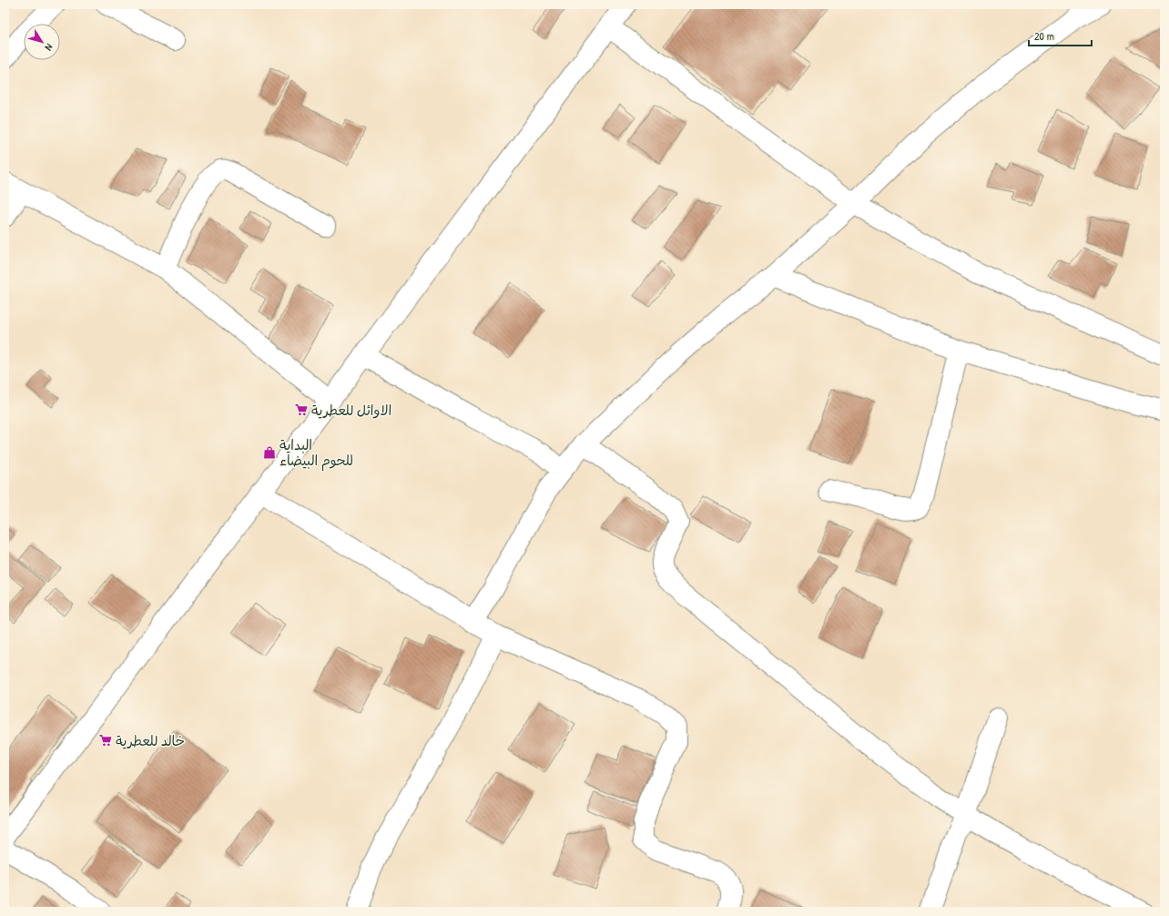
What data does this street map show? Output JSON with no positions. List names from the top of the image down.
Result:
{
  "places": {
    "supermarket": ["الاوائل للعطرية", "خالد للعطرية"],
    "shop": ["البداية للحوم البيضاء"]
  },
  "scale_bar": "20 m",
  "north": "bottom right"
}
